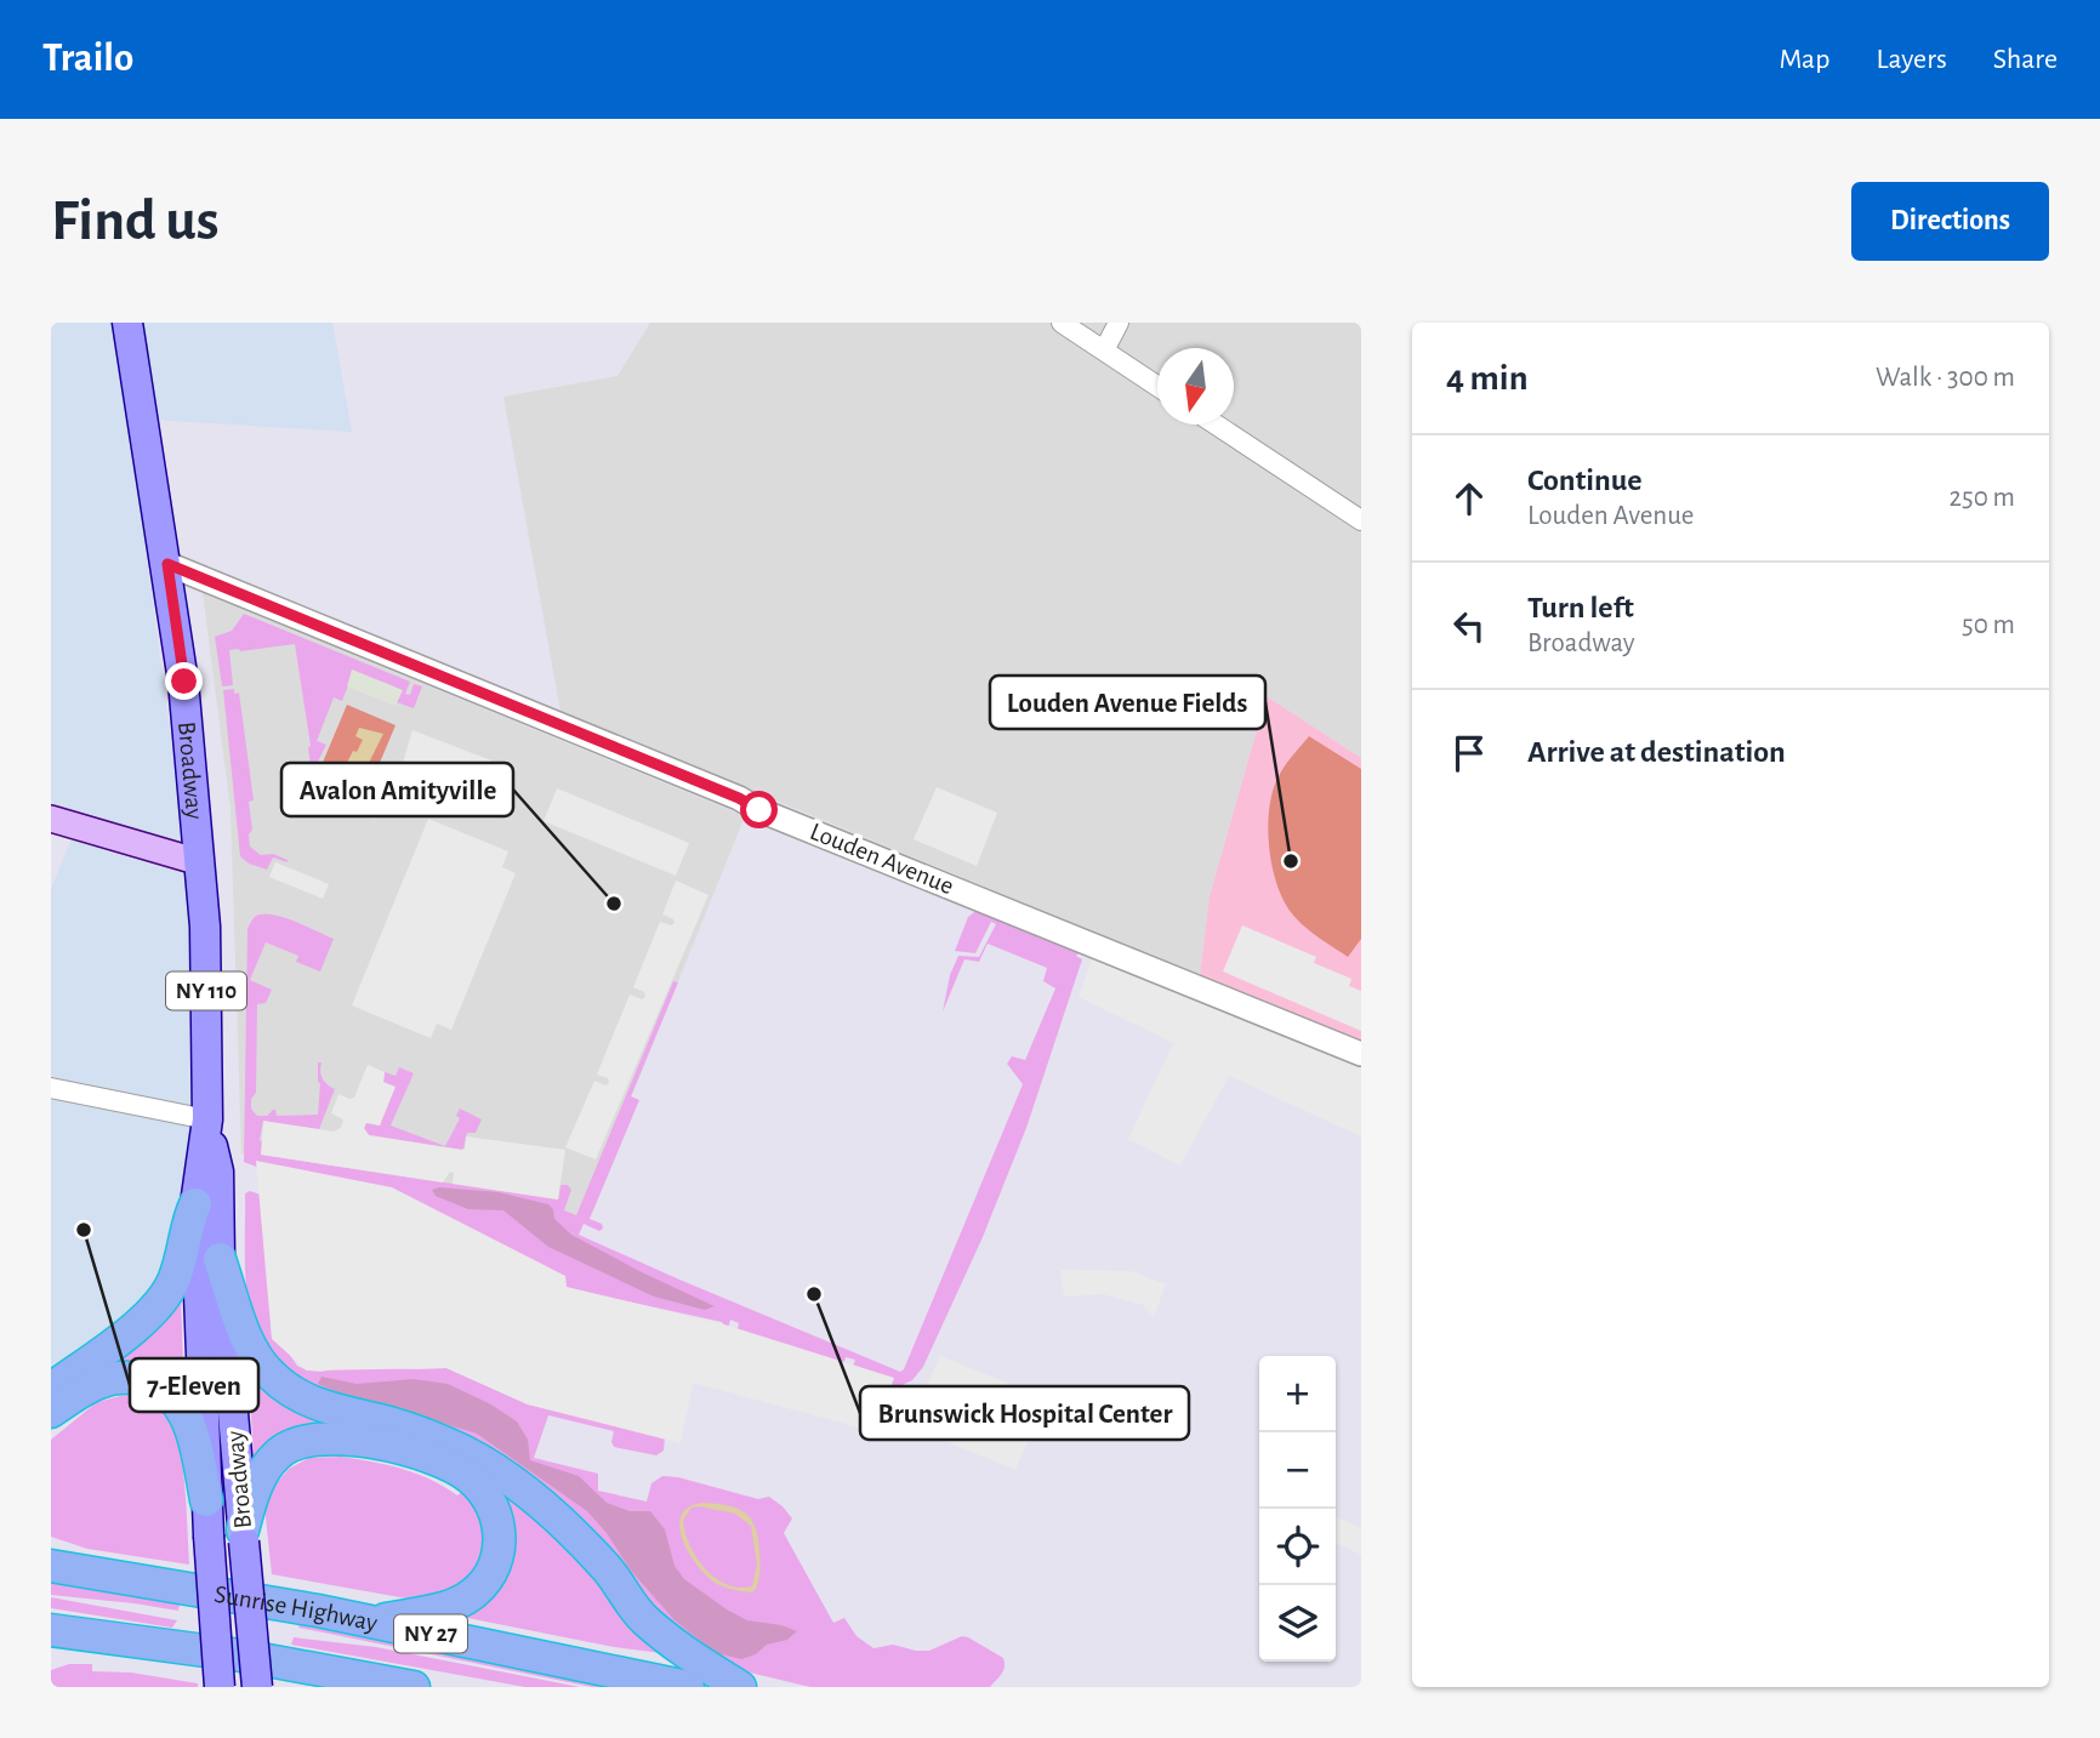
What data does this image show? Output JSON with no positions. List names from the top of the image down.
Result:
{
  "streets": {
    "highway": ["Sunrise Highway", "NY 27"],
    "main road": ["Broadway", "NY 110"],
    "street": ["Louden Avenue"]
  },
  "crossings": [
    ["Broadway", "Louden Avenue"]
  ],
  "places": [
    "Louden Avenue Fields",
    "Avalon Amityville",
    "7-Eleven",
    "Brunswick Hospital Center"
  ],
  "north": "bottom",
  "page": {
    "header": "Trailo",
    "nav": ["Map", "Layers", "Share"],
    "buttons": "Directions",
    "title": "Find us",
    "heading": ["4 min", "Walk · 300 m"],
    "list": [
      ["Continue", "Louden Avenue", "250 m"],
      ["Turn left", "Broadway", "50 m"],
      "Arrive at destination"
    ],
    "map_buttons": ["+", "−"]
  }
}
